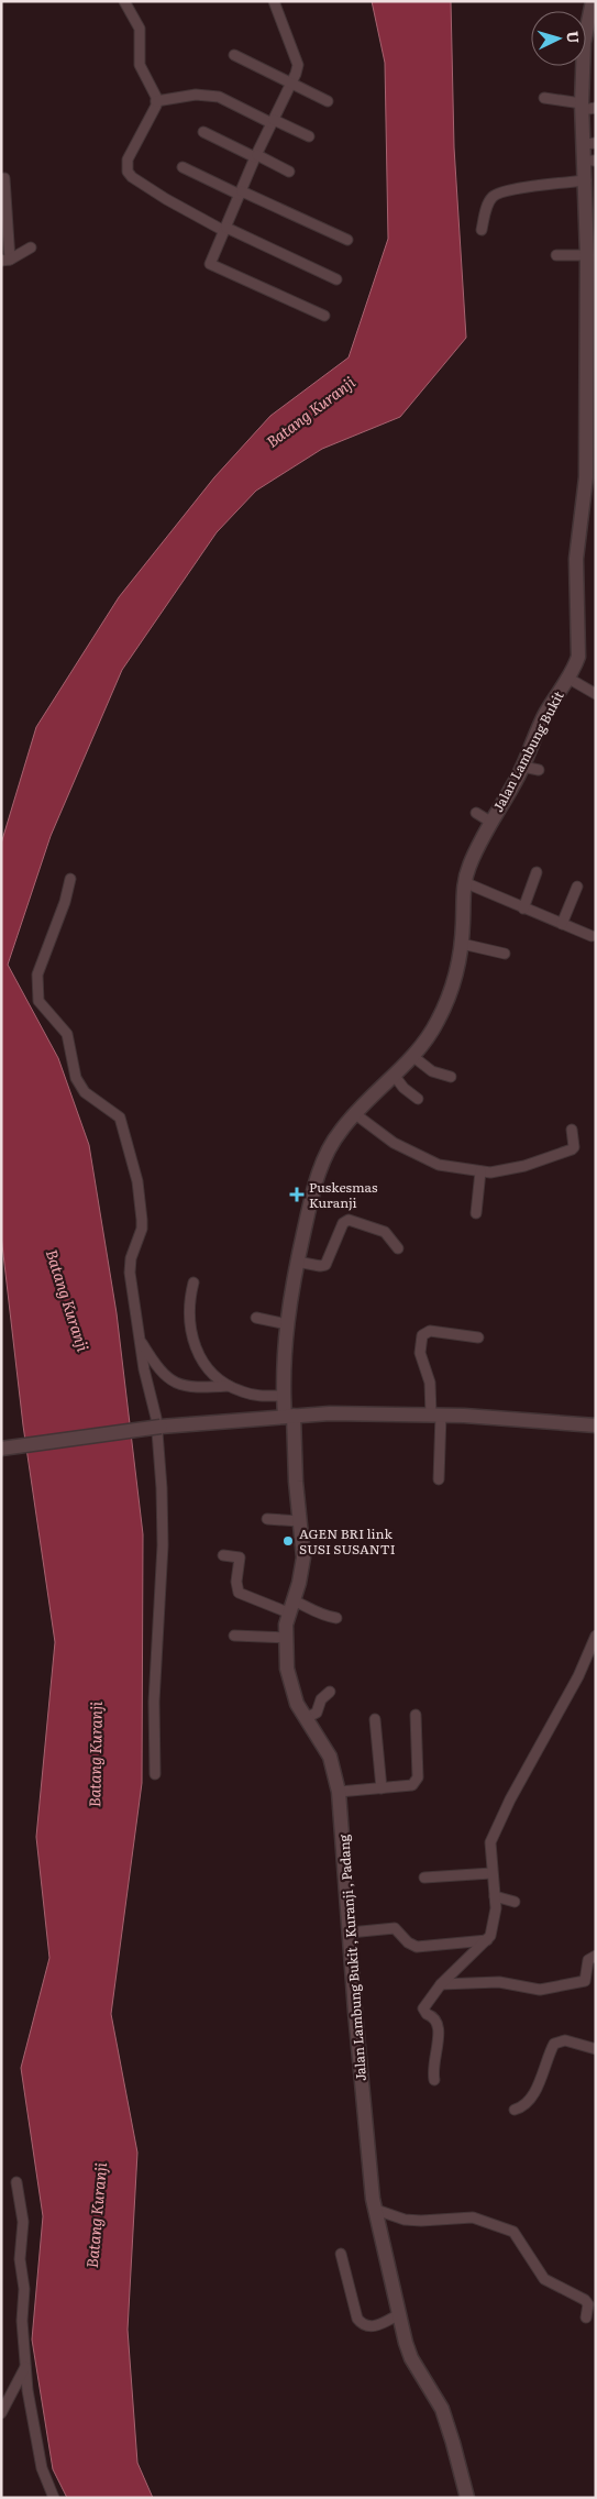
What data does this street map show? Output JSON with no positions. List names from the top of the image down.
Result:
{
  "streets": {
    "street": ["Jalan Lambung Bukit", "Jalan Lambung Bukit , Kuranji , Padang"]
  },
  "crossings": [
    ["Jalan Lambung Bukit", "Jalan Lambung Bukit , Kuranji , Padang"]
  ],
  "water": ["Batang Kuranji"],
  "places": {
    "health": ["Puskesmas Kuranji"],
    "other": ["AGEN BRI link SUSI SUSANTI"]
  },
  "north": "right"
}
